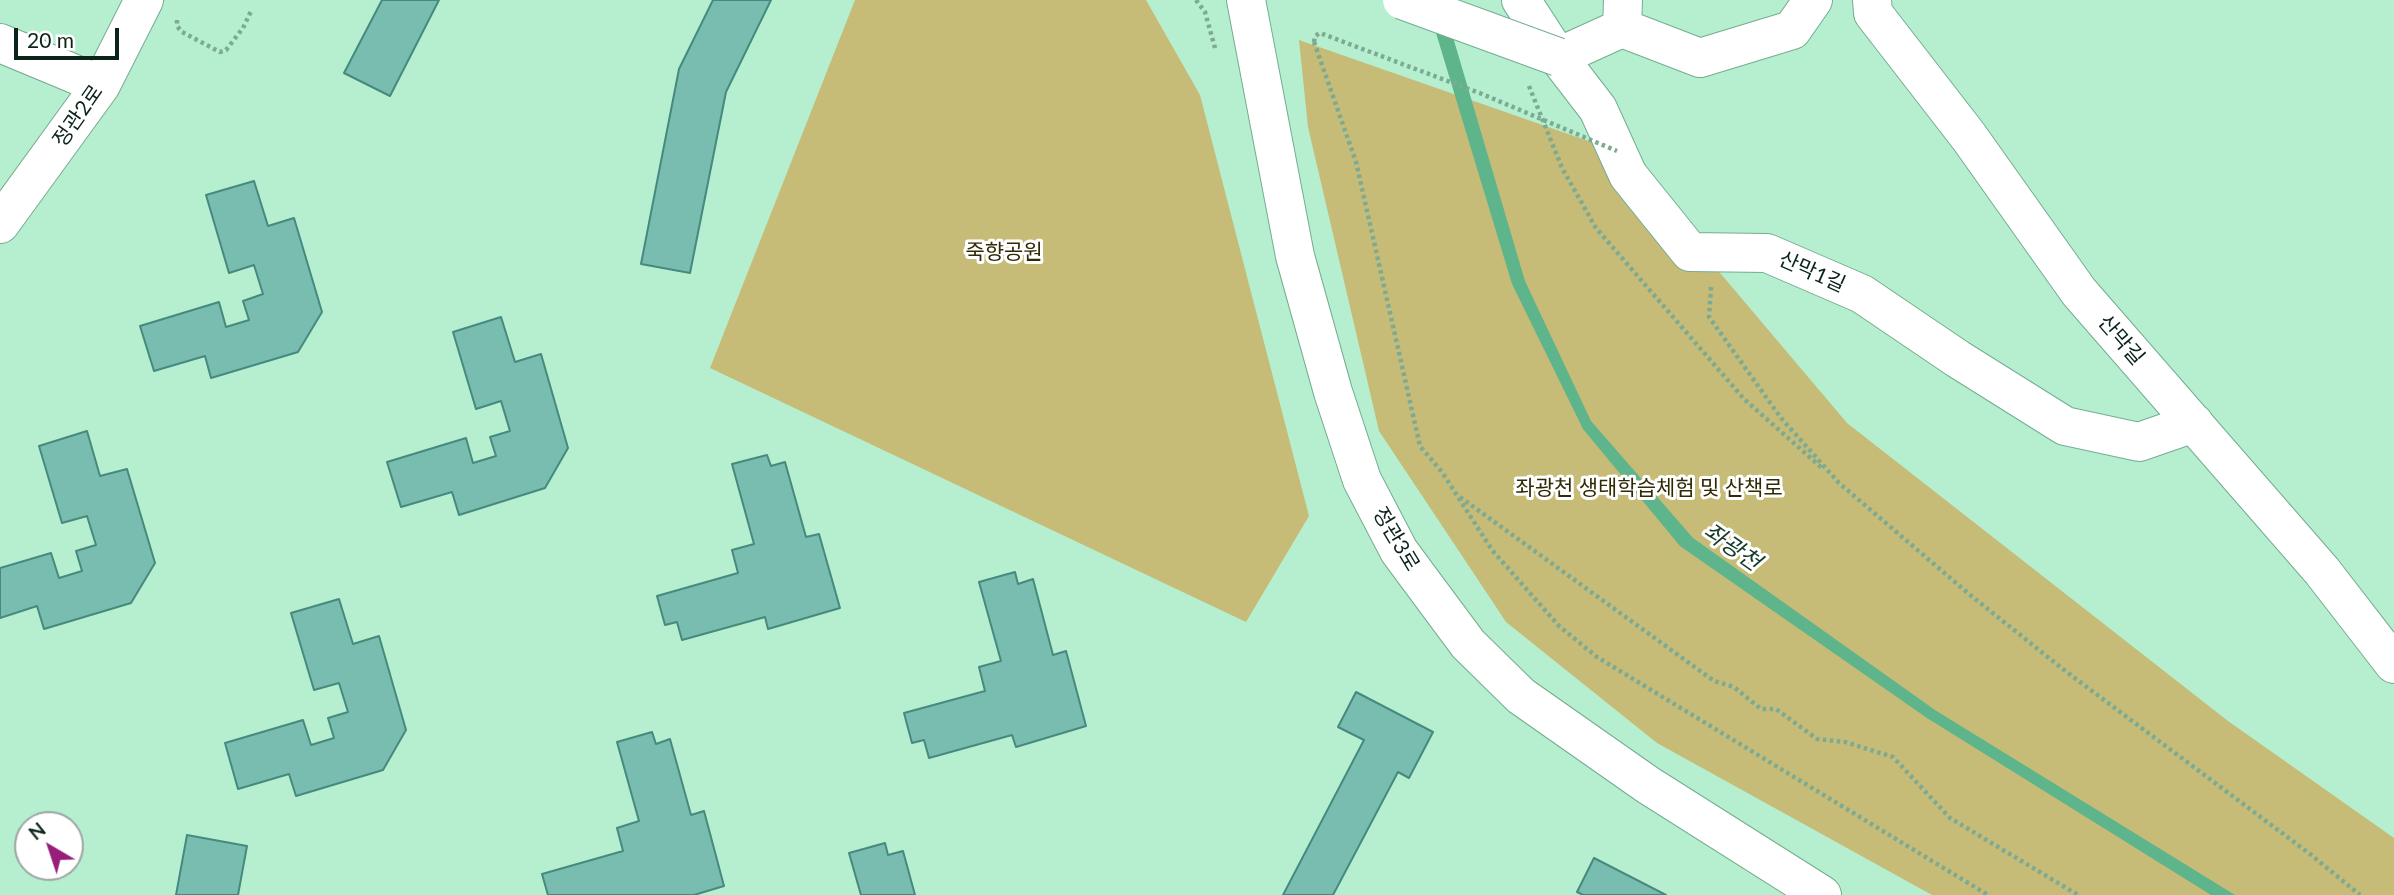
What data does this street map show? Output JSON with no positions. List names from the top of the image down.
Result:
{
  "streets": {
    "street": [
      "정관2로",
      "산막1길",
      "산막길",
      "정관3로"
    ]
  },
  "crossings": [
    ["산막1길", "산막길"]
  ],
  "water": ["좌광천"],
  "parks": ["죽향공원", "좌광천 생태학습체험 및 산책로"],
  "scale_bar": "20 m",
  "north": "top left"
}
